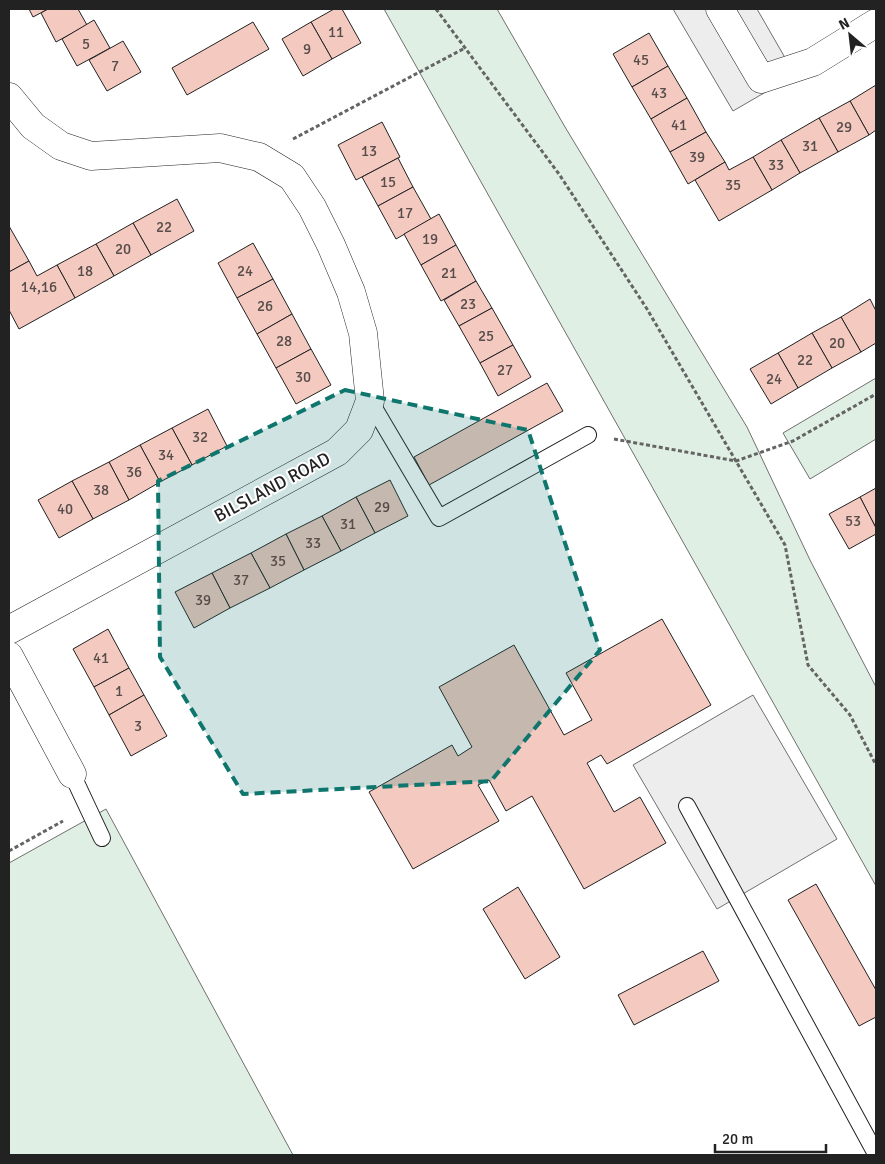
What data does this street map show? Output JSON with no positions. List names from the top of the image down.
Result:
{
  "streets": {
    "street": ["BILSLAND ROAD"]
  },
  "house_numbers": [
    "11",
    "5",
    "9",
    "45",
    "7",
    "43",
    "41",
    "29",
    "31",
    "13",
    "39",
    "33",
    "15",
    "35",
    "17",
    "22",
    "19",
    "20",
    "18",
    "24",
    "21",
    "14,16",
    "23",
    "26",
    "25",
    "28",
    "20",
    "22",
    "27",
    "30",
    "24",
    "32",
    "34",
    "36",
    "38",
    "29",
    "40",
    "53",
    "31",
    "33",
    "35",
    "37",
    "39",
    "41",
    "1",
    "3"
  ],
  "scale_bar": "20 m",
  "north": "top left"
}
